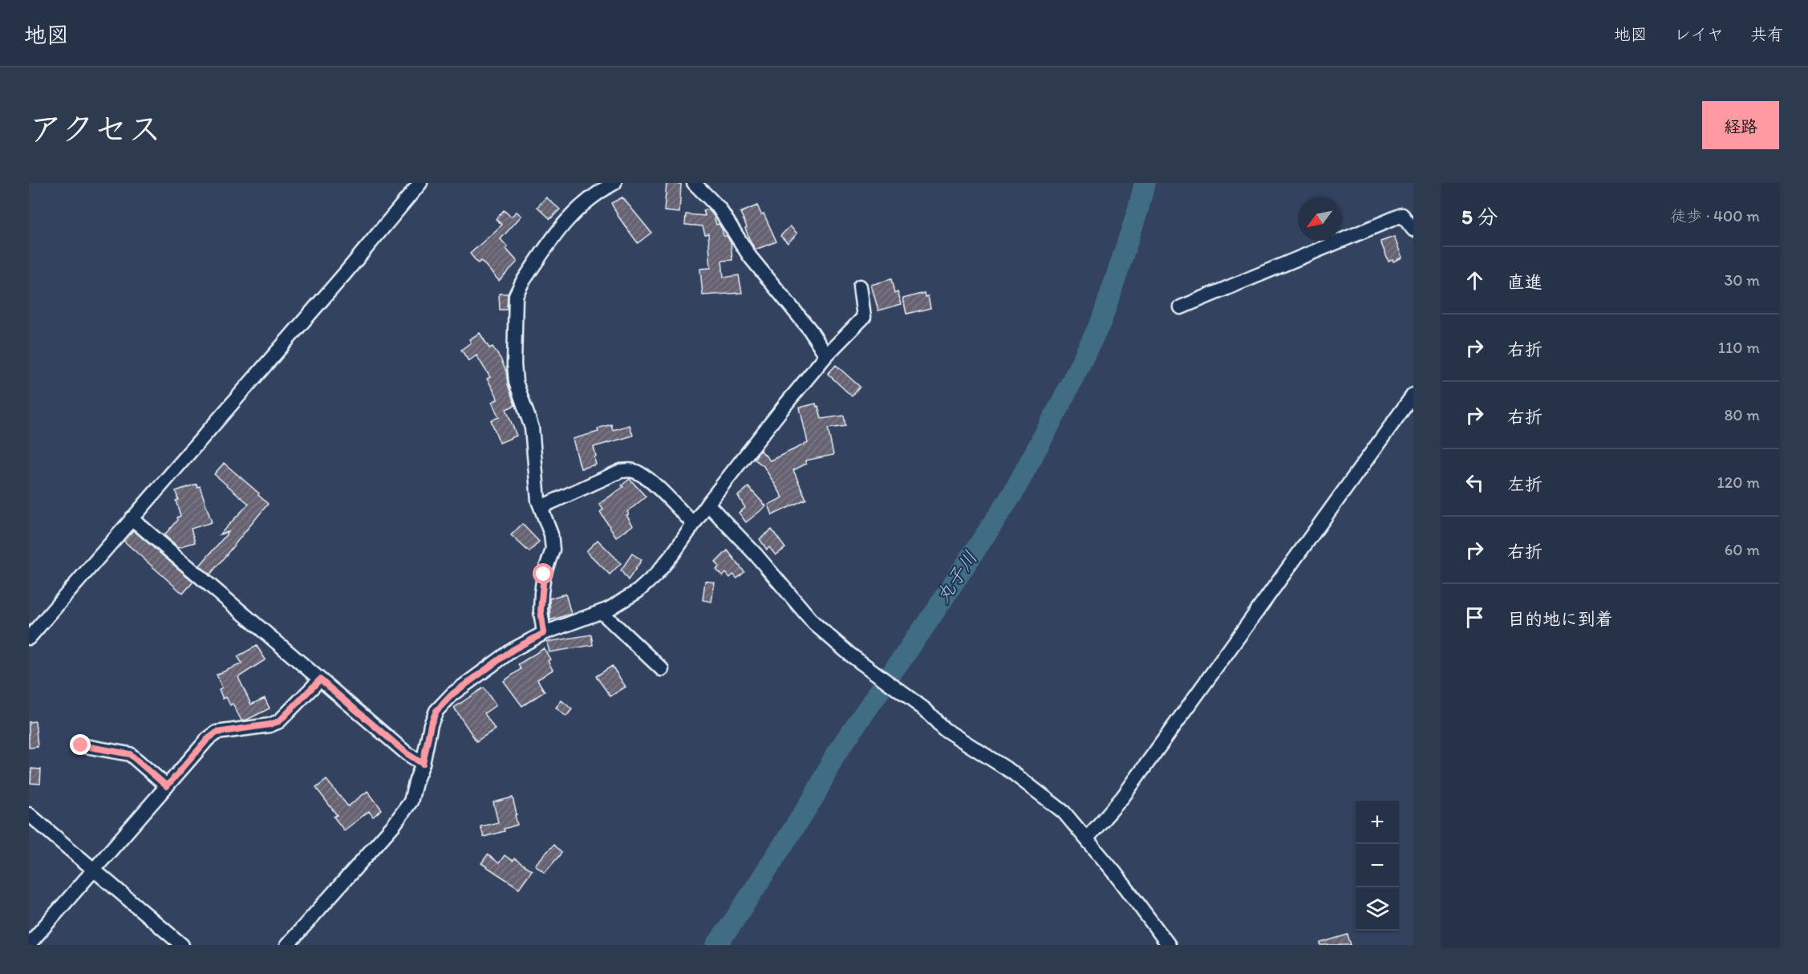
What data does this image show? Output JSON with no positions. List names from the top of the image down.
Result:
{
  "water": ["丸子川"],
  "north": "bottom left",
  "page": {
    "header": "地図",
    "nav": ["地図", "レイヤ", "共有"],
    "title": "アクセス",
    "buttons": "経路",
    "heading": ["5 分", "徒歩 · 400 m"],
    "list": [
      ["直進", "30 m"],
      ["右折", "110 m"],
      ["右折", "80 m"],
      ["左折", "120 m"],
      ["右折", "60 m"],
      "目的地に到着"
    ],
    "map_buttons": ["+", "−"]
  }
}
